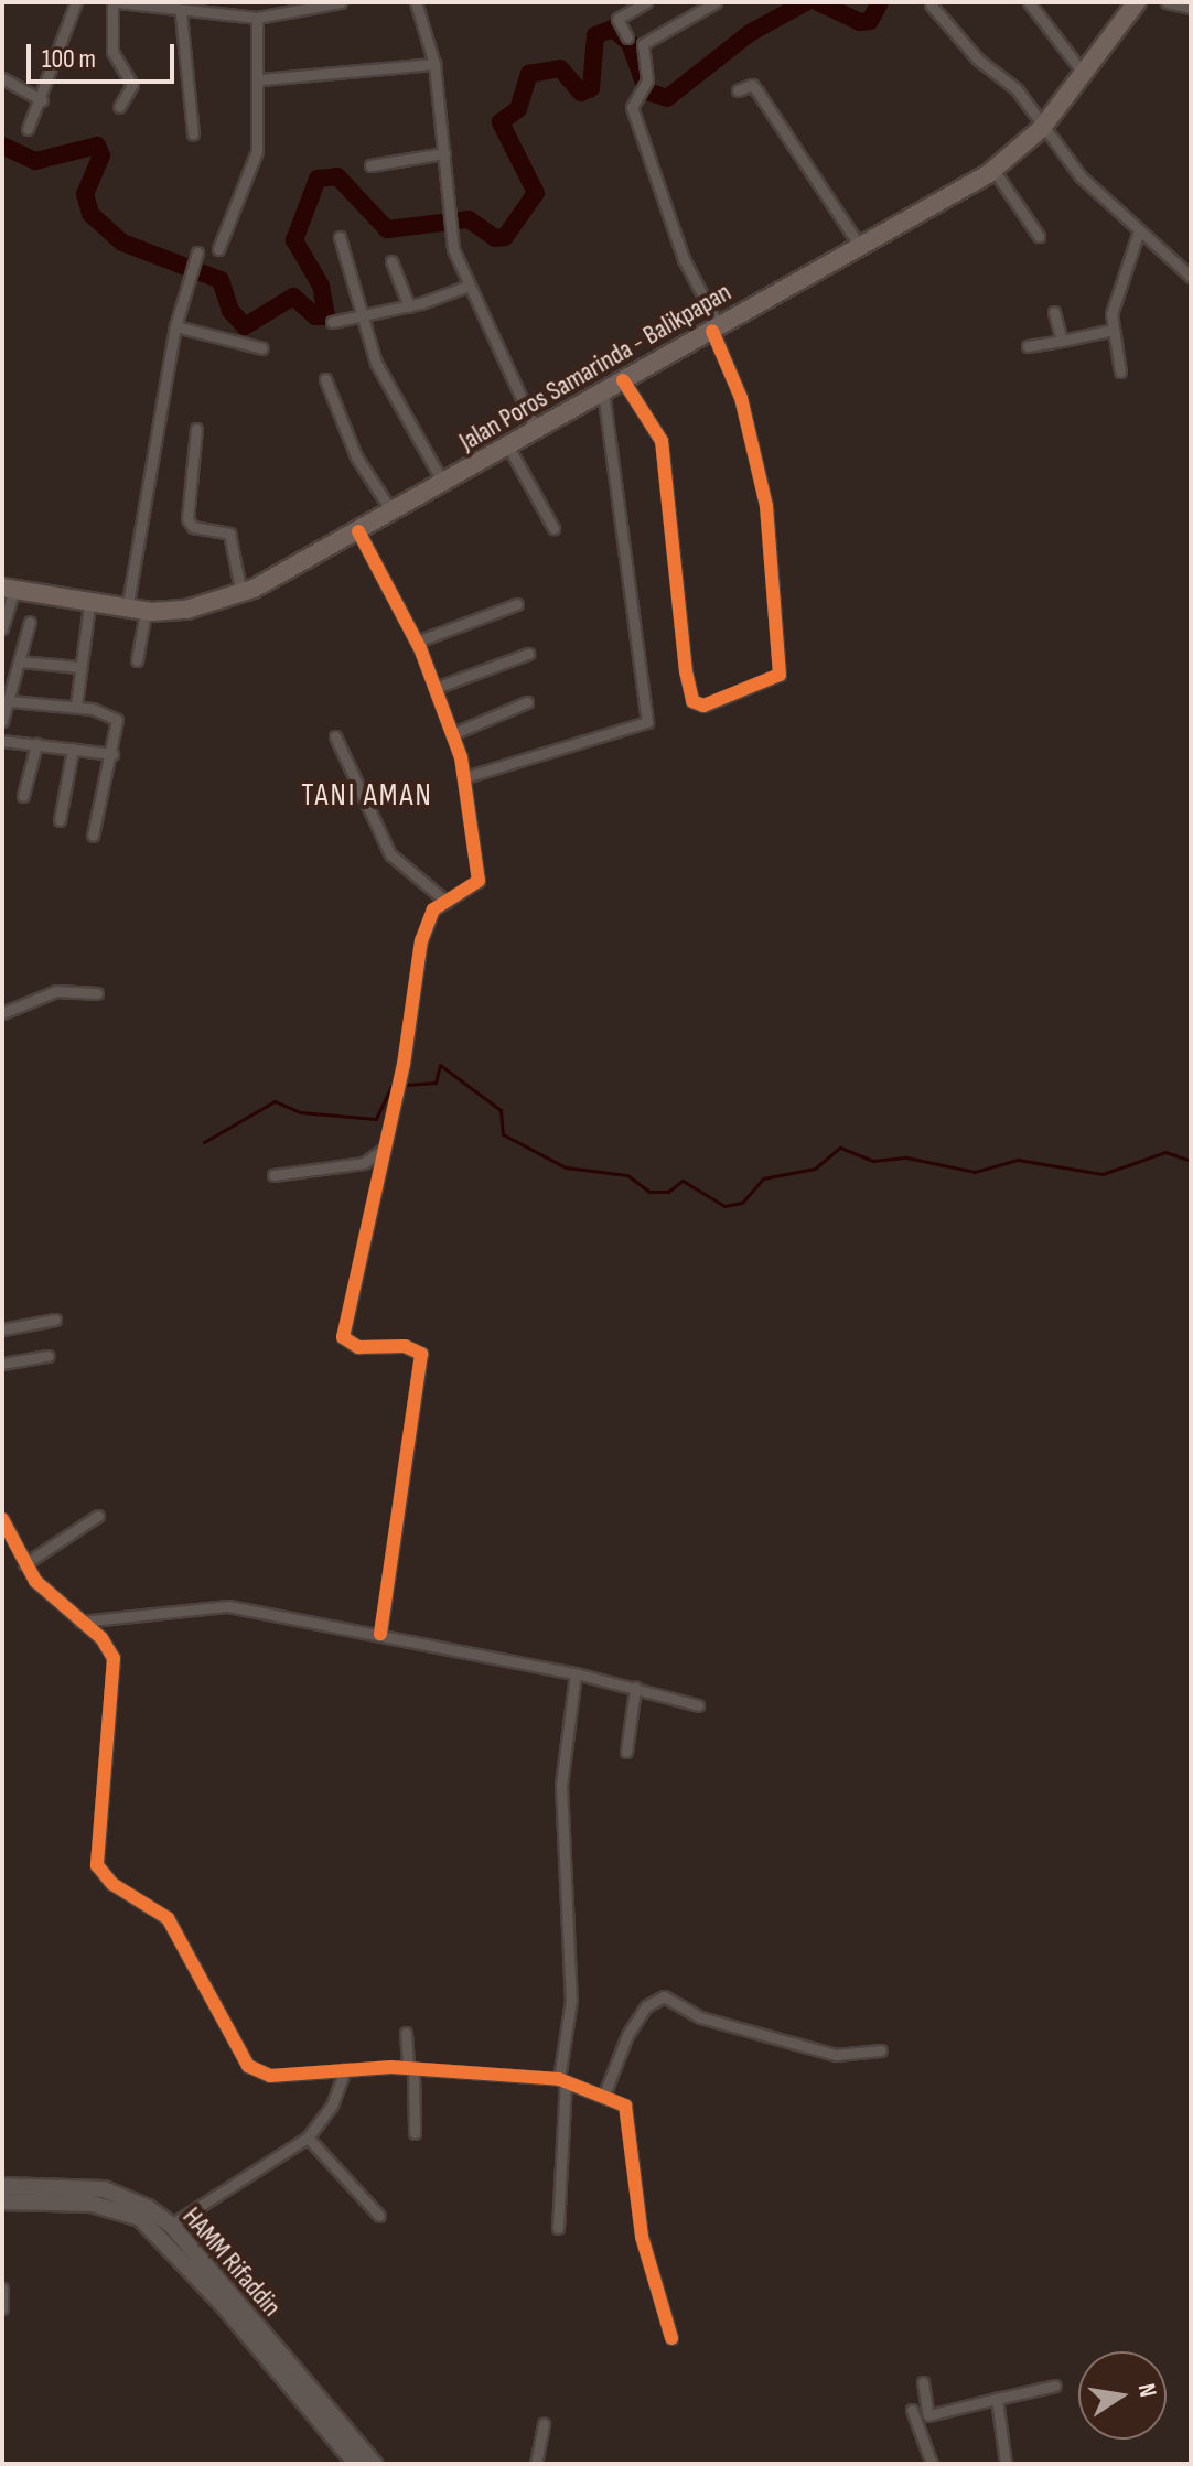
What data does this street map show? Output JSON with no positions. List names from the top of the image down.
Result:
{
  "streets": {
    "highway": ["Jalan Poros Samarinda - Balikpapan"],
    "main road": ["HAMM Rifaddin"]
  },
  "districts": ["TANI AMAN"],
  "scale_bar": "100 m",
  "north": "right"
}
